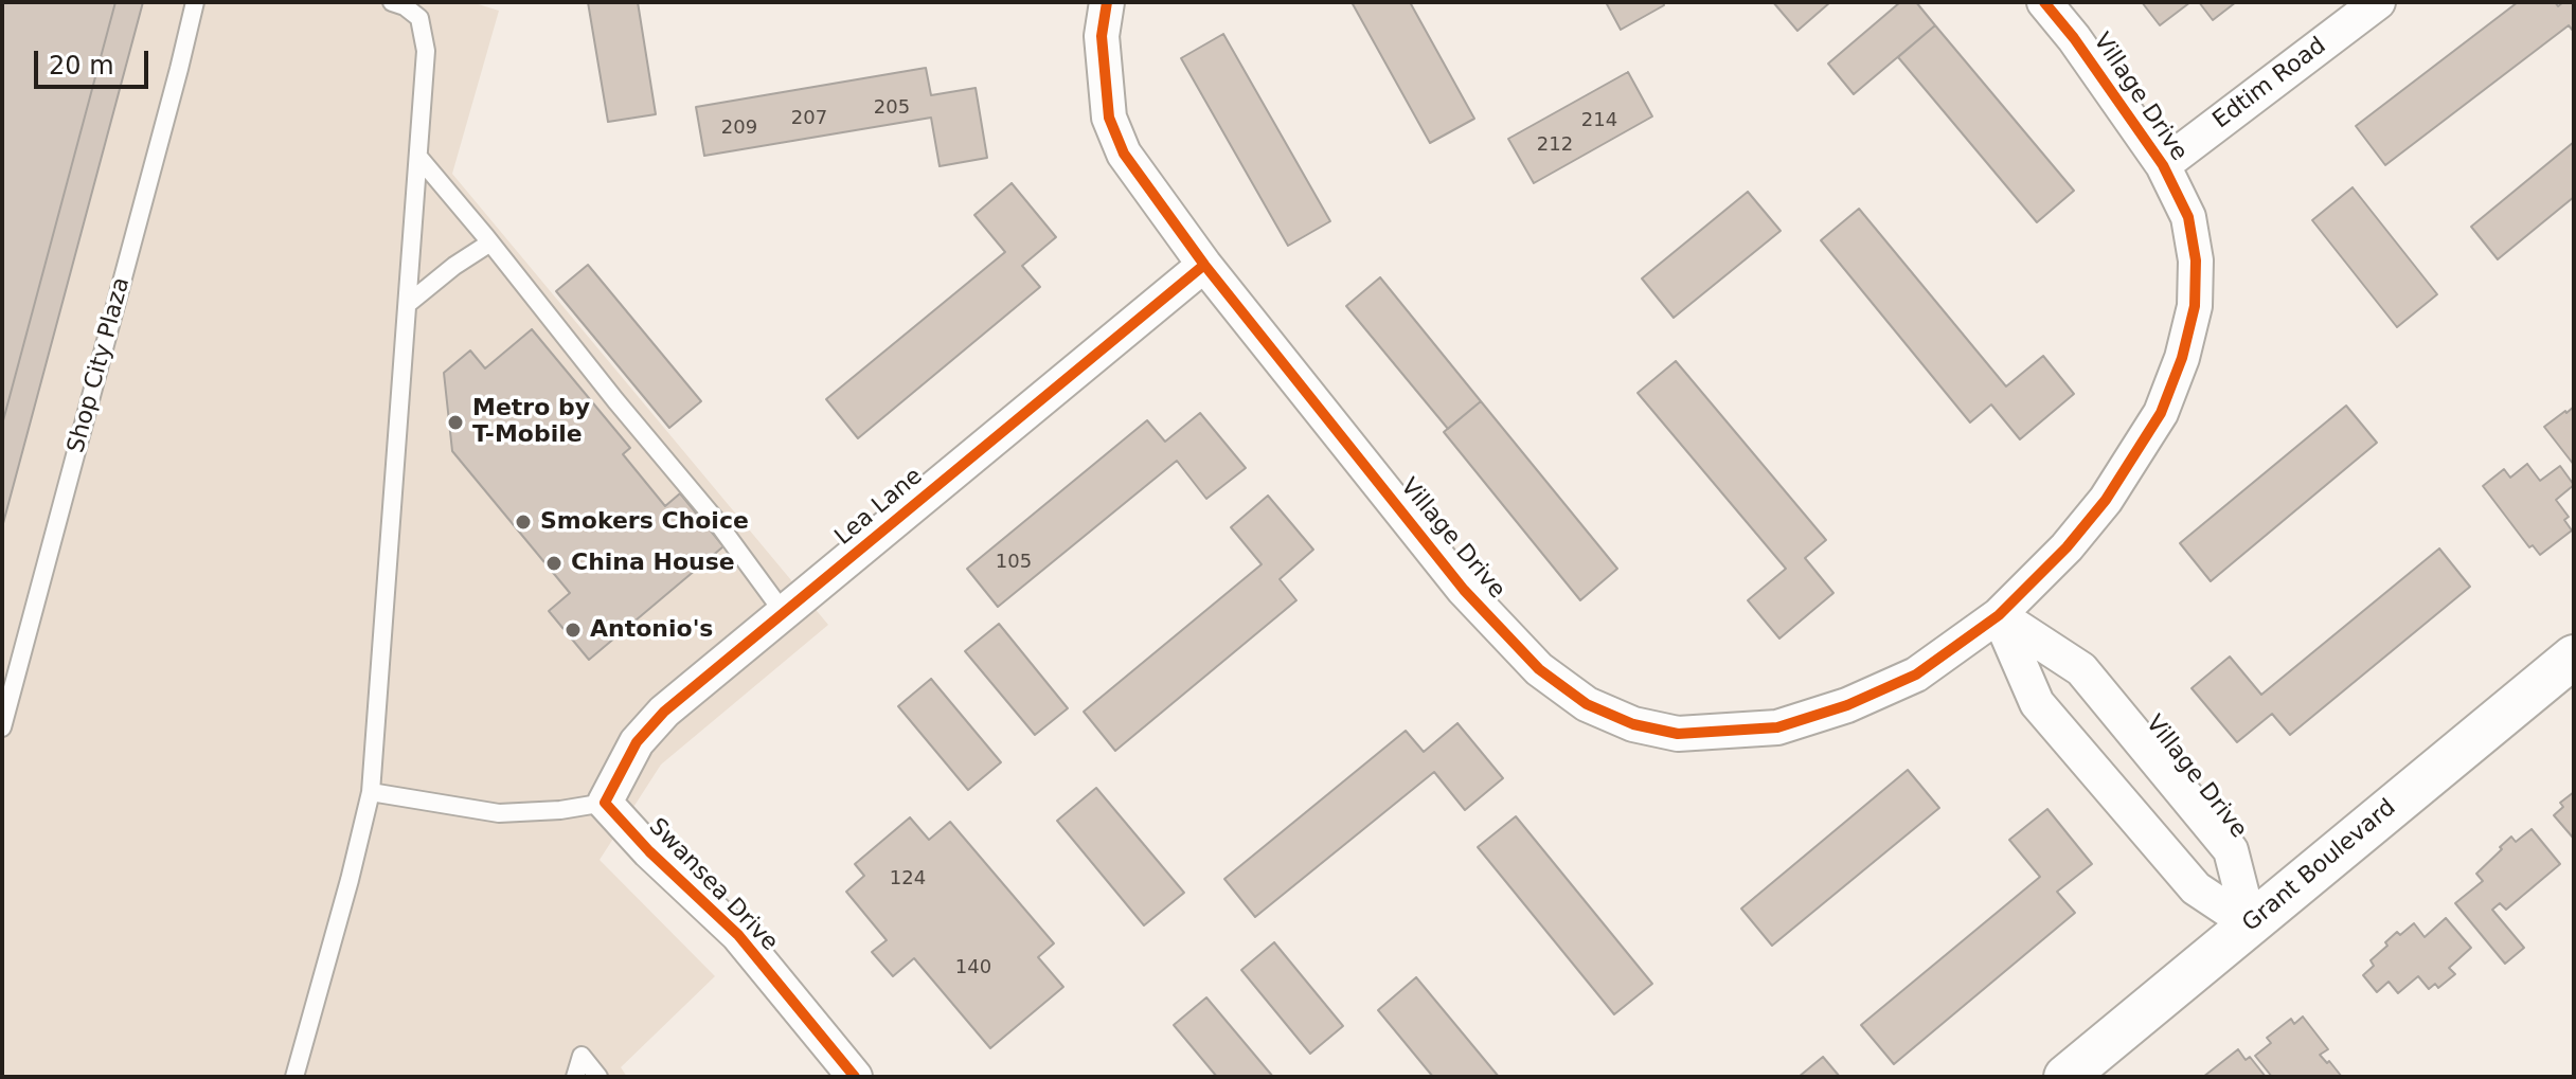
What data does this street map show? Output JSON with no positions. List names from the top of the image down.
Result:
{
  "streets": {
    "street": [
      "Edtim Road",
      "Village Drive",
      "Lea Lane",
      "Grant Boulevard",
      "Swansea Drive"
    ],
    "lane": ["Shop City Plaza"]
  },
  "crossings": [
    ["Edtim Road", "Village Drive"],
    ["Village Drive", "Lea Lane"],
    ["Village Drive", "Grant Boulevard"],
    ["Lea Lane", "Swansea Drive"]
  ],
  "places": [
    "Metro by T-Mobile",
    "Smokers Choice",
    "China House",
    "Antonio's"
  ],
  "house_numbers": [
    "205",
    "207",
    "214",
    "209",
    "212",
    "105",
    "124",
    "140"
  ],
  "scale_bar": "20 m"
}
